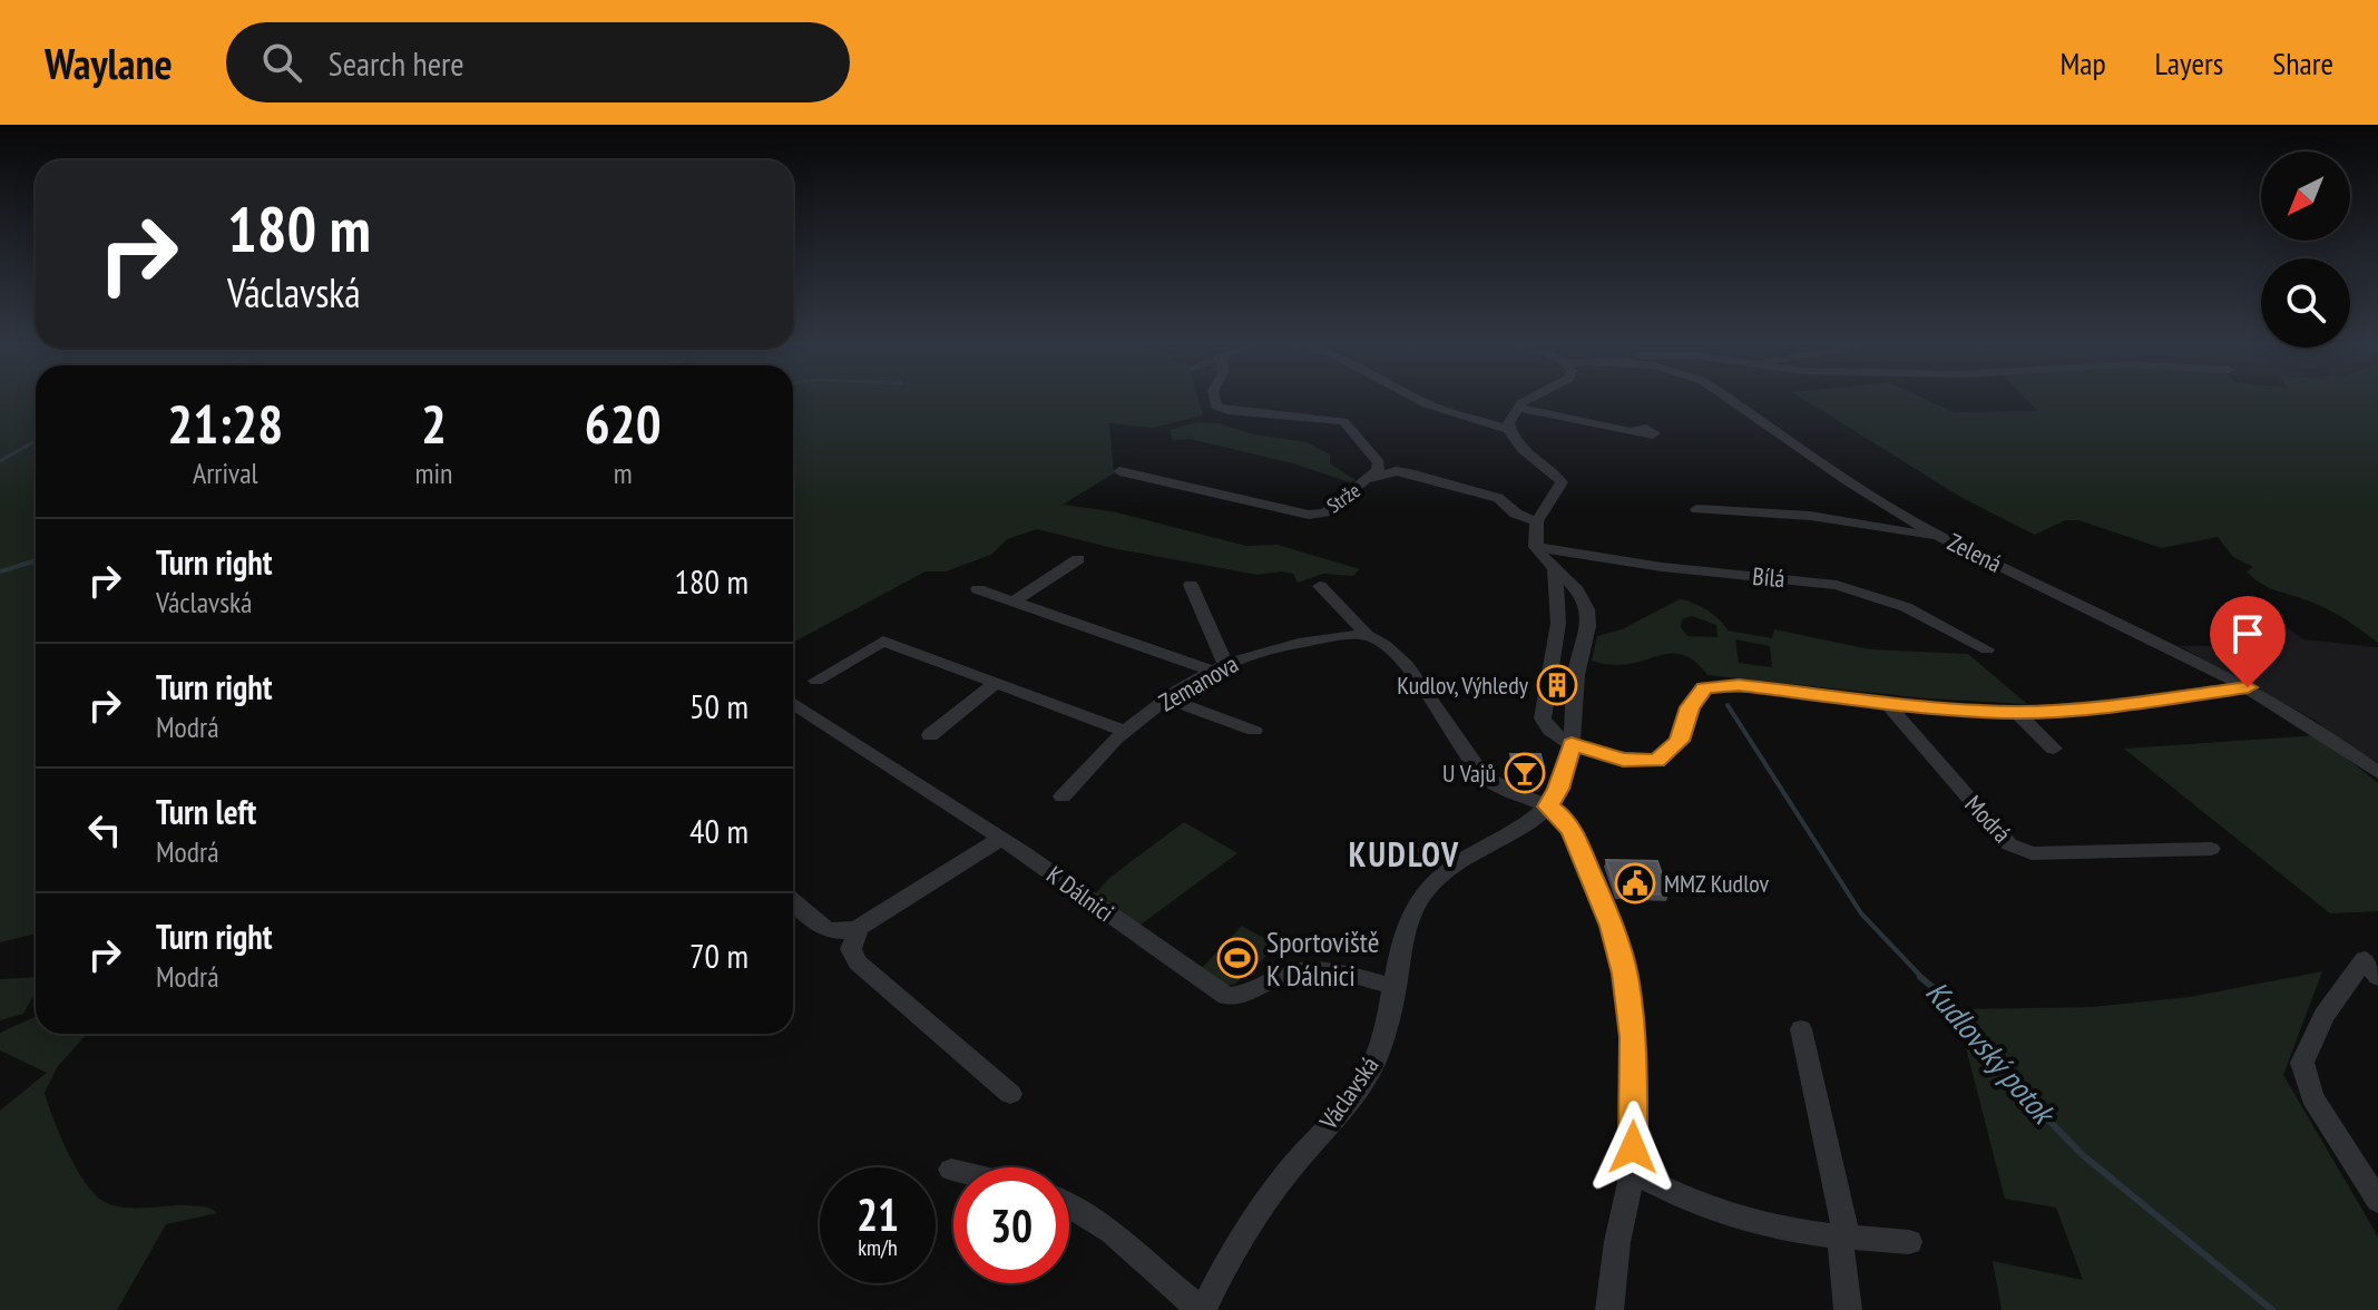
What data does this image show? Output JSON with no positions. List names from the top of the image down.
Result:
{
  "streets": {
    "street": [
      "Strže",
      "Zelená",
      "Bílá",
      "Zemanova",
      "Modrá",
      "K Dálnici",
      "Václavská"
    ]
  },
  "crossings": [
    ["K Dálnici", "Václavská"]
  ],
  "districts": ["KUDLOV"],
  "water": ["Kudlovský potok"],
  "places": {
    "building": ["Kudlov, Výhledy"],
    "bar": ["U Vajů"],
    "public building": ["MMZ Kudlov"],
    "sports": ["Sportoviště K Dálnici"]
  },
  "north": "bottom left",
  "page": {
    "header": "Waylane",
    "search": "Search here",
    "nav": ["Map", "Layers", "Share"],
    "turn": ["180 m", "Václavská"],
    "eta": [
      "21:28",
      "Arrival",
      "2",
      "min",
      "620",
      "m"
    ],
    "list": [
      {
        "name": "Turn right",
        "note": "Václavská",
        "value": "180 m"
      },
      {
        "name": "Turn right",
        "note": "Modrá",
        "value": "50 m"
      },
      {
        "name": "Turn left",
        "note": "Modrá",
        "value": "40 m"
      },
      {
        "name": "Turn right",
        "note": "Modrá",
        "value": "70 m"
      }
    ],
    "speed": "21 km/h",
    "limit": "30"
  }
}
